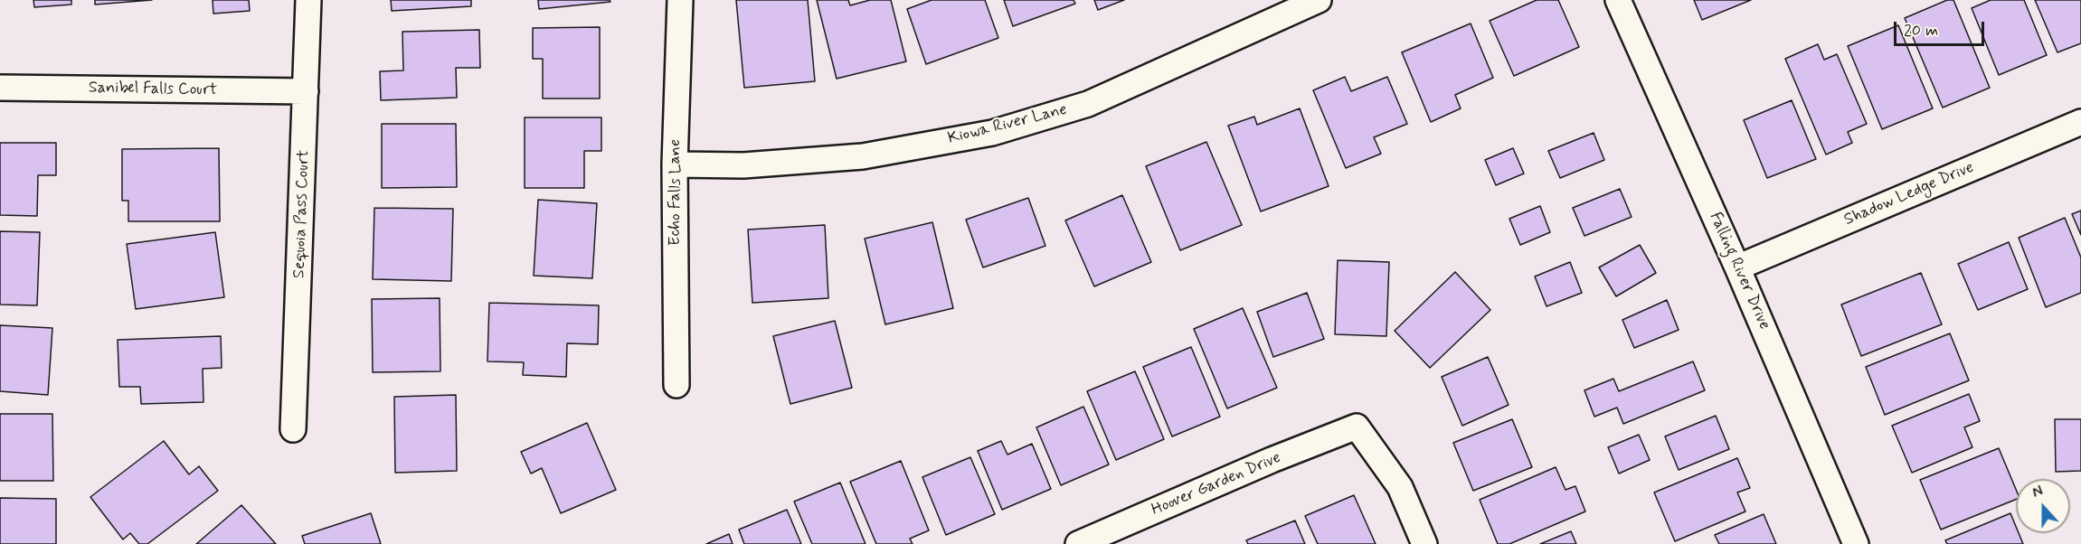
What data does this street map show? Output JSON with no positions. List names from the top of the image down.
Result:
{
  "streets": {
    "street": [
      "Sanibel Falls Court",
      "Kiowa River Lane",
      "Echo Falls Lane",
      "Shadow Ledge Drive",
      "Sequoia Pass Court",
      "Falling River Drive",
      "Hoover Garden Drive"
    ]
  },
  "crossings": [
    ["Sanibel Falls Court", "Sequoia Pass Court"],
    ["Kiowa River Lane", "Echo Falls Lane"],
    ["Shadow Ledge Drive", "Falling River Drive"]
  ],
  "scale_bar": "20 m",
  "north": "top"
}
